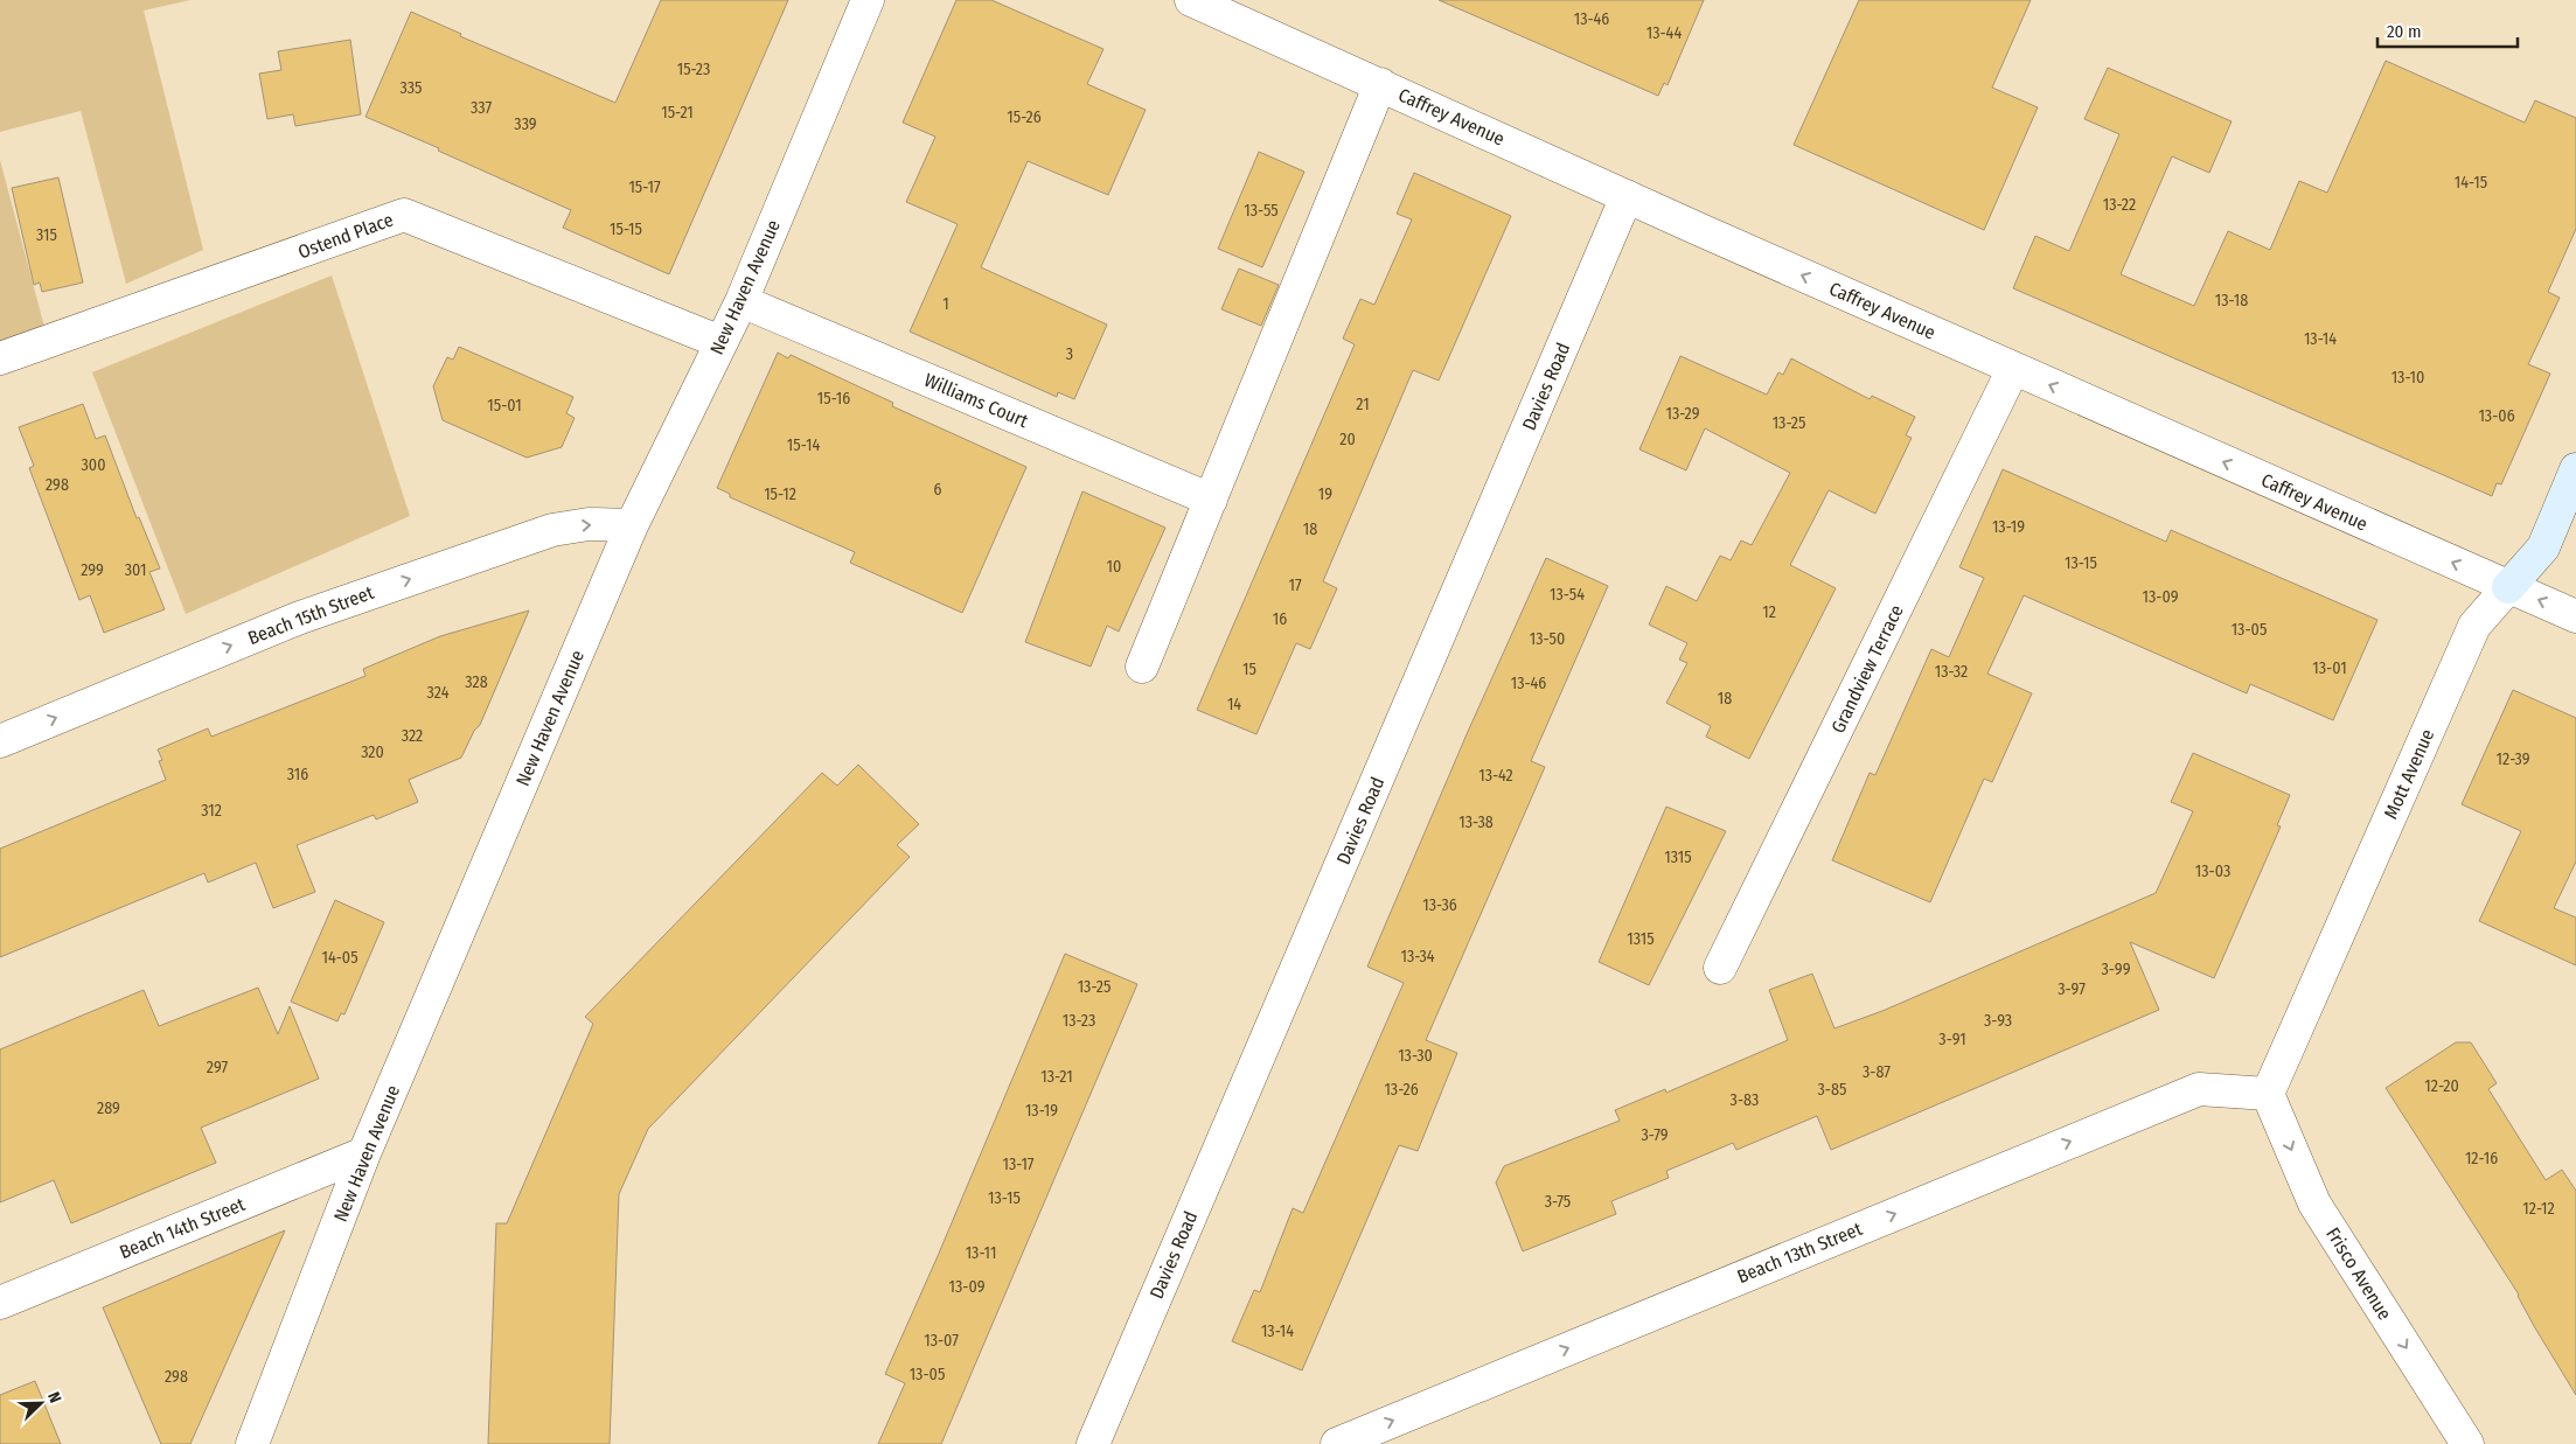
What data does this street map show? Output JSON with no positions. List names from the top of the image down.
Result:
{
  "streets": {
    "street": [
      "Caffrey Avenue",
      "Ostend Place",
      "New Haven Avenue",
      "Davies Road",
      "Williams Court",
      "Beach 15th Street",
      "Grandview Terrace",
      "Mott Avenue",
      "Beach 14th Street",
      "Beach 13th Street",
      "Frisco Avenue"
    ]
  },
  "crossings": [
    ["Caffrey Avenue", "Davies Road"],
    ["Caffrey Avenue", "Grandview Terrace"],
    ["Caffrey Avenue", "Mott Avenue"],
    ["Ostend Place", "New Haven Avenue"],
    ["New Haven Avenue", "Williams Court"],
    ["New Haven Avenue", "Beach 15th Street"],
    ["New Haven Avenue", "Beach 14th Street"],
    ["Mott Avenue", "Beach 13th Street"],
    ["Mott Avenue", "Frisco Avenue"],
    ["Beach 13th Street", "Frisco Avenue"]
  ],
  "one_way": [
    "Caffrey Avenue",
    "Beach 15th Street",
    "Beach 13th Street",
    "Frisco Avenue"
  ],
  "house_numbers": [
    "13-46",
    "13-44",
    "15-23",
    "335",
    "337",
    "15-21",
    "15-26",
    "339",
    "14-15",
    "15-17",
    "13-22",
    "13-55",
    "15-15",
    "315",
    "13-18",
    "1",
    "13-14",
    "3",
    "13-10",
    "15-16",
    "21",
    "15-01",
    "13-29",
    "13-06",
    "13-25",
    "20",
    "15-14",
    "300",
    "298",
    "6",
    "15-12",
    "19",
    "13-19",
    "18",
    "13-15",
    "10",
    "299",
    "301",
    "17",
    "13-54",
    "13-09",
    "12",
    "16",
    "13-05",
    "13-50",
    "13-01",
    "15",
    "13-32",
    "328",
    "13-46",
    "324",
    "18",
    "14",
    "322",
    "320",
    "12-39",
    "316",
    "13-42",
    "312",
    "13-38",
    "1315",
    "13-03",
    "13-36",
    "1315",
    "13-34",
    "14-05",
    "3-99",
    "13-25",
    "3-97",
    "13-23",
    "3-93",
    "3-91",
    "13-30",
    "297",
    "3-87",
    "13-21",
    "12-20",
    "13-26",
    "3-85",
    "3-83",
    "289",
    "13-19",
    "3-79",
    "12-16",
    "13-17",
    "13-15",
    "3-75",
    "12-12",
    "13-11",
    "13-09",
    "13-14",
    "13-07",
    "13-05",
    "298"
  ],
  "scale_bar": "20 m",
  "north": "top right"
}
